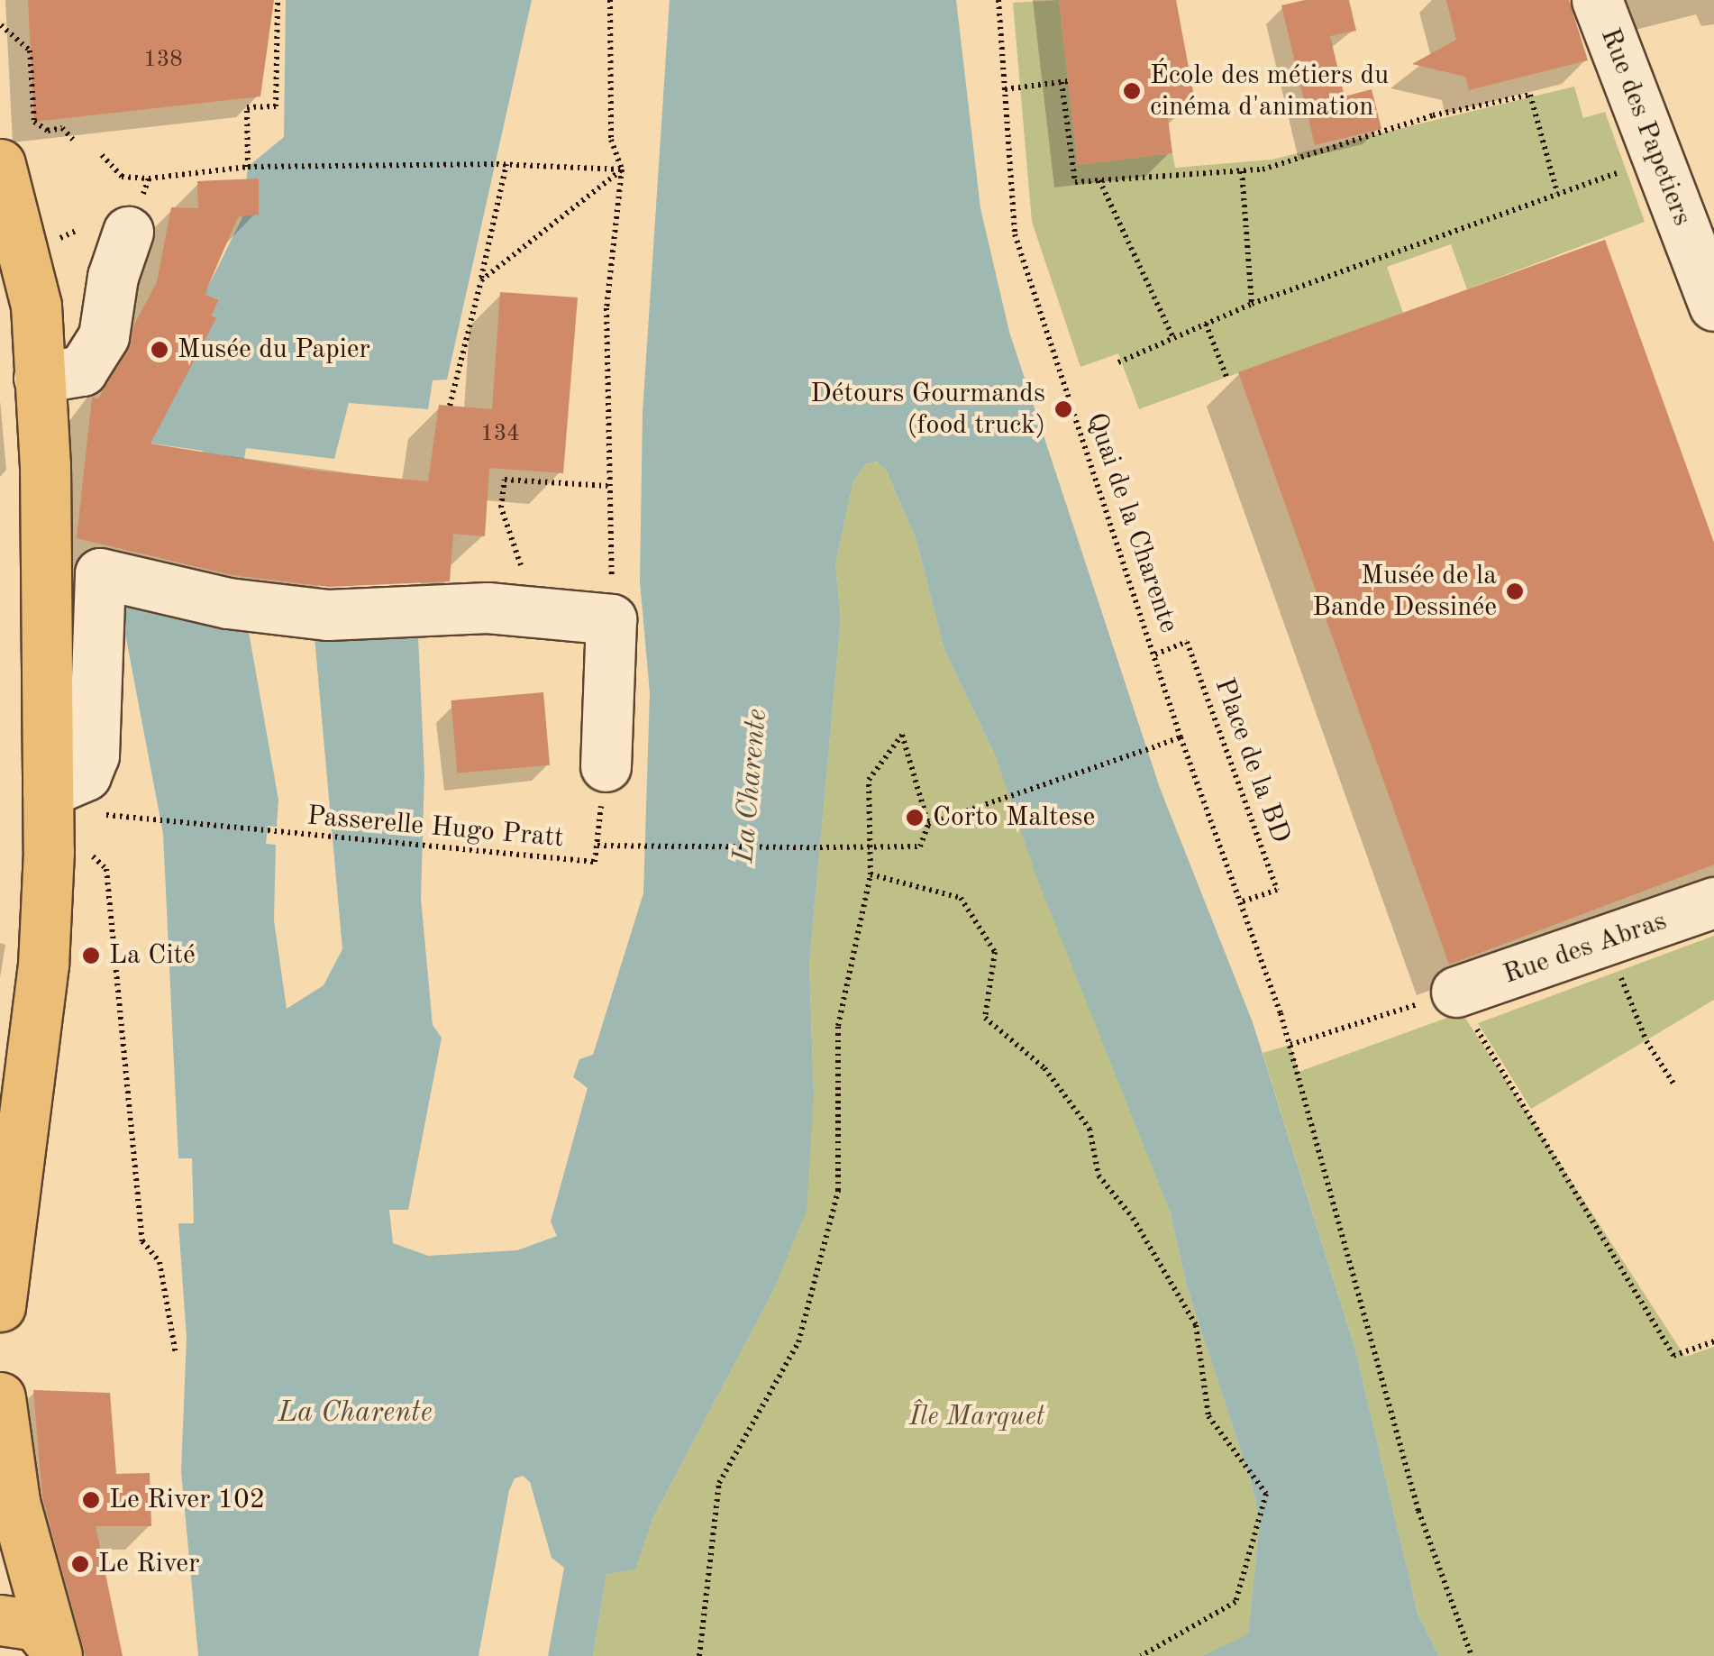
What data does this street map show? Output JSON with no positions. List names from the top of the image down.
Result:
{
  "streets": {
    "street": ["Rue des Papetiers", "Rue des Abras"],
    "path": ["Quai de la Charente", "Place de la BD", "Passerelle Hugo Pratt"]
  },
  "crossings": [
    ["Quai de la Charente", "Place de la BD"],
    ["Quai de la Charente", "Passerelle Hugo Pratt"]
  ],
  "water": ["La Charente"],
  "parks": ["Île Marquet"],
  "places": [
    "École des métiers du cinéma d'animation",
    "Musée du Papier",
    "Détours Gourmands (food truck)",
    "Musée de la Bande Dessinée",
    "Corto Maltese",
    "La Cité",
    "Le River 102",
    "Le River"
  ],
  "house_numbers": ["138", "134"]
}
